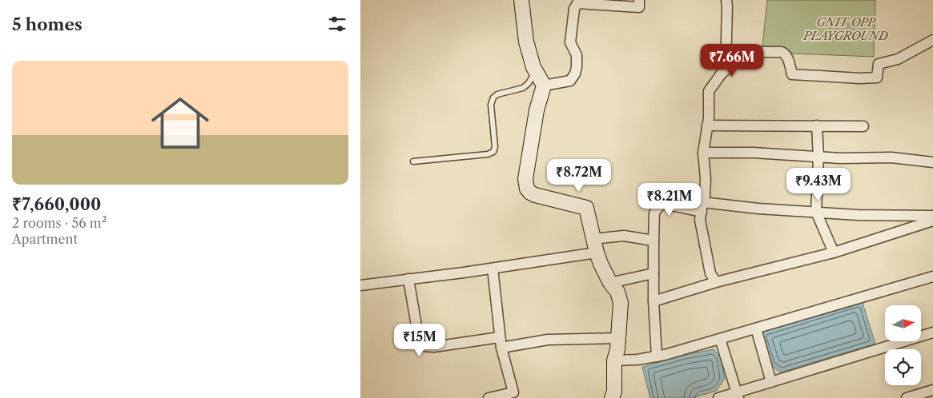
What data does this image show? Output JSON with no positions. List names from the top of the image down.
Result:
{
  "parks": ["GNIT OPP PLAYGROUND"],
  "north": "right",
  "page": {
    "heading": "5 homes",
    "price": [
      "₹7.66M",
      "₹8.72M",
      "₹9.43M",
      "₹8.21M",
      "₹15M"
    ],
    "list": [
      {
        "name": "₹7,660,000",
        "note": "2 rooms · 56 m² · Apartment"
      }
    ]
  }
}
